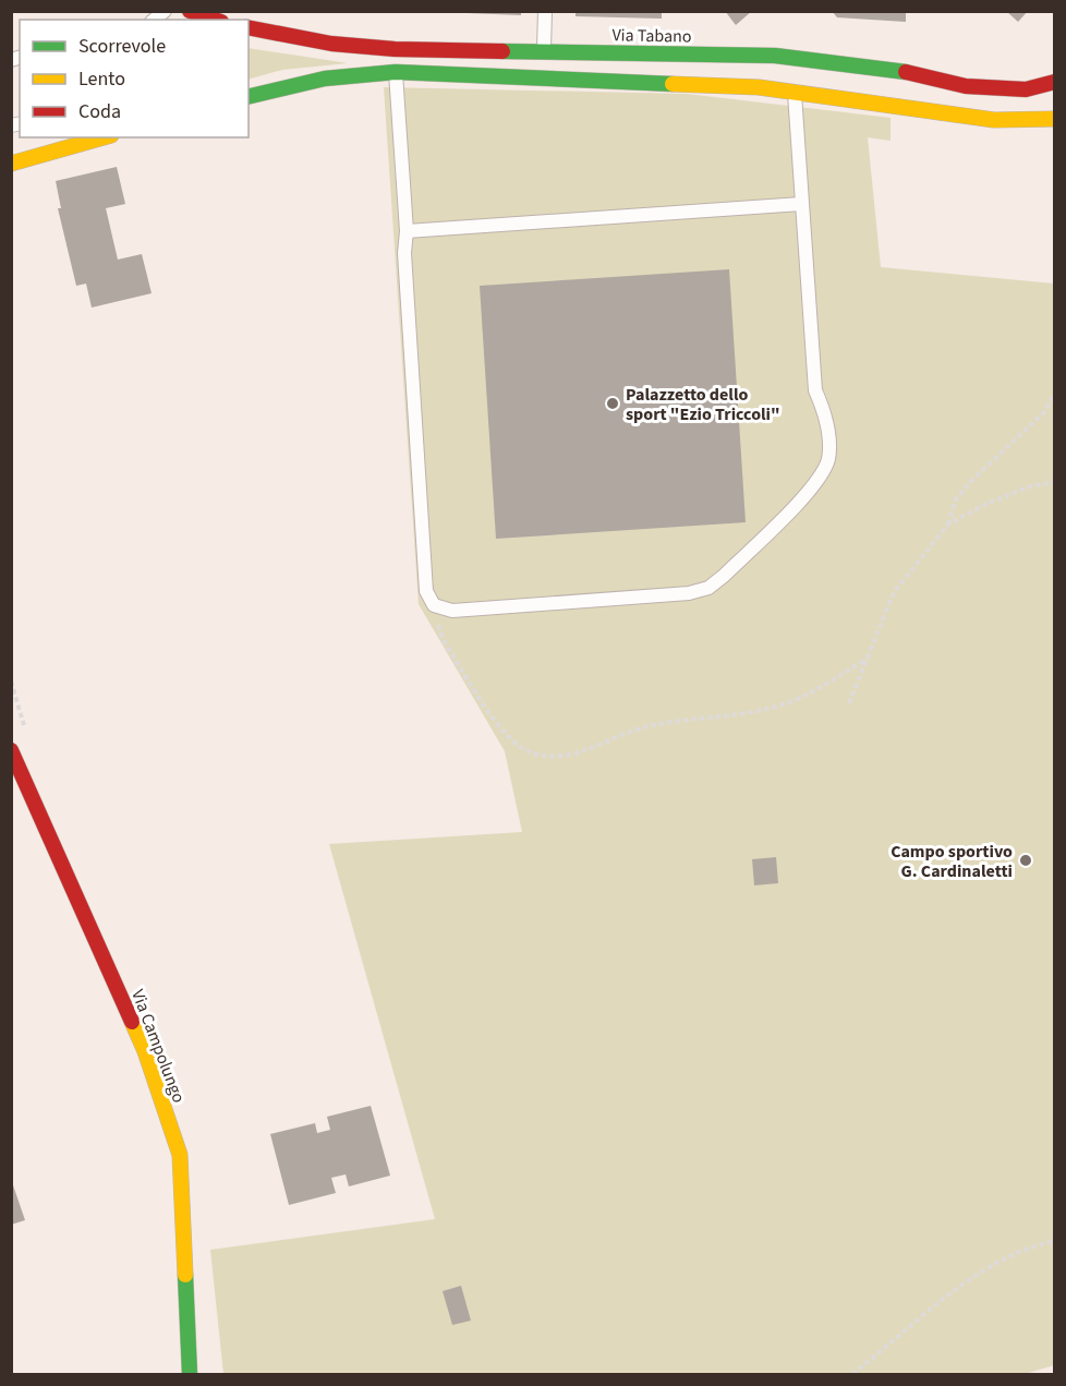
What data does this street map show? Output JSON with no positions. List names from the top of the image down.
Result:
{
  "streets": {
    "street": ["Via Tabano", "Via Campolungo"]
  },
  "places": ["Palazzetto dello sport \"Ezio Triccoli\"", "Campo sportivo G. Cardinaletti"],
  "legend": ["Scorrevole", "Lento", "Coda"]
}
